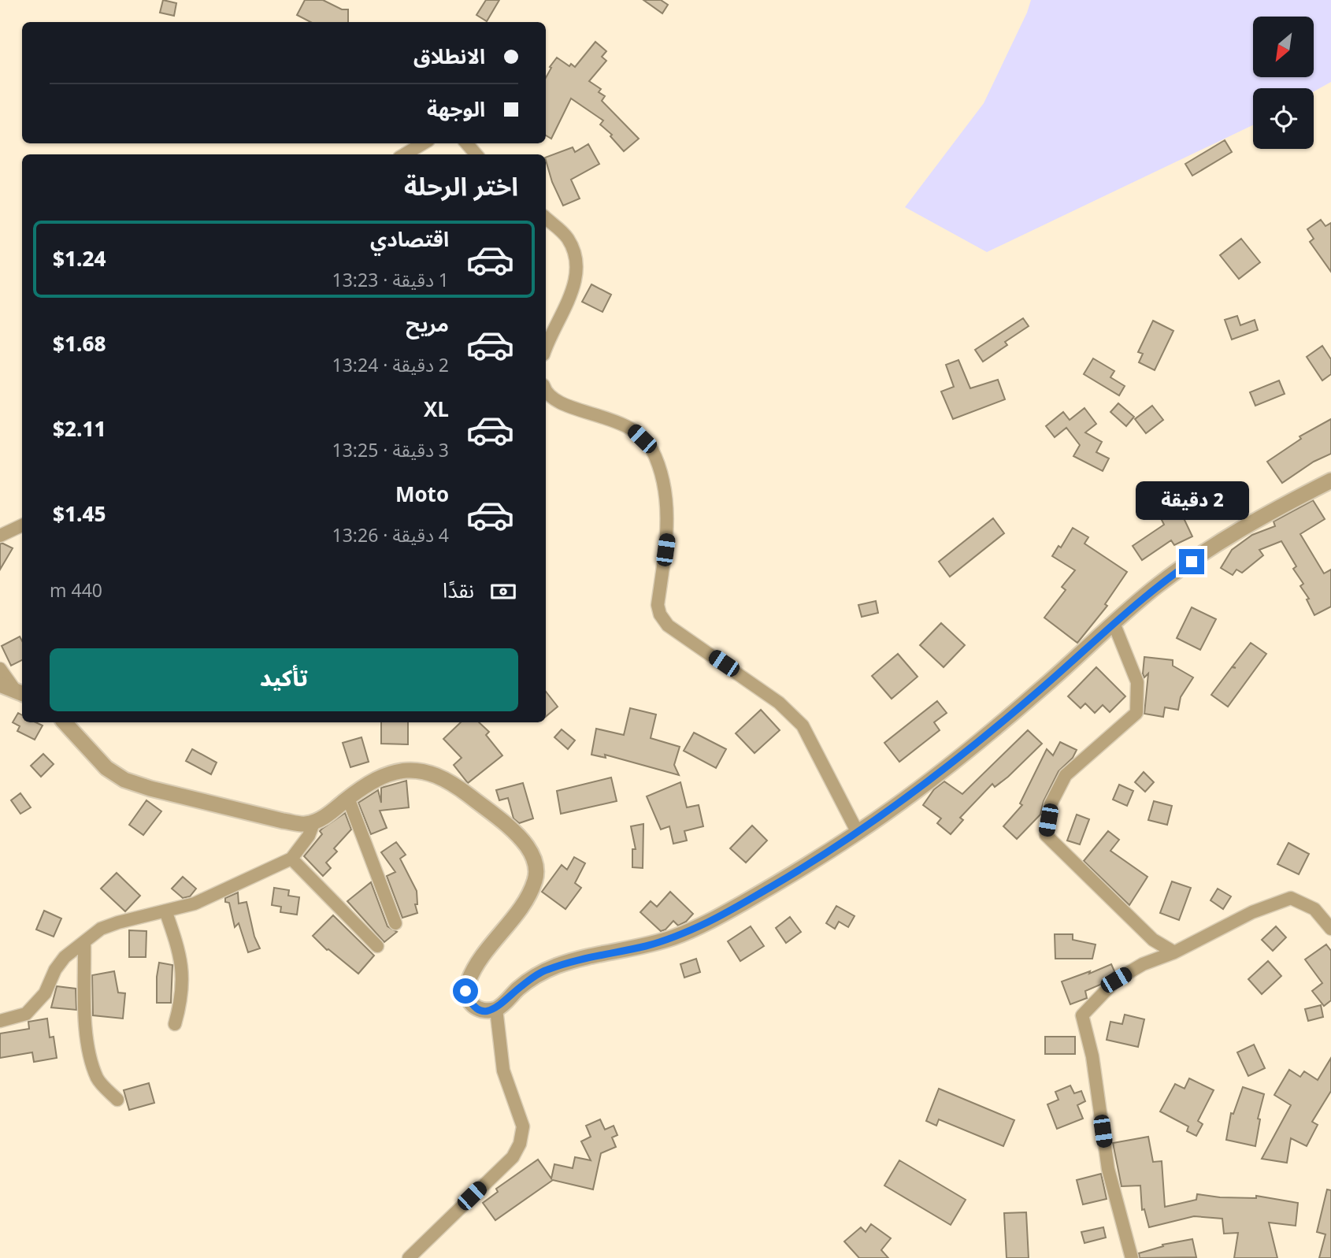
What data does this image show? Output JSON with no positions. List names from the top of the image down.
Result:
{
  "north": "bottom left",
  "page": {
    "banner": ["الانطلاق", "الوجهة"],
    "heading": "اختر الرحلة",
    "list": [
      {
        "name": "اقتصادي",
        "note": "1 دقيقة · 13:23",
        "value": "$1.24"
      },
      {
        "name": "مريح",
        "note": "2 دقيقة · 13:24",
        "value": "$1.68"
      },
      {
        "name": "XL",
        "note": "3 دقيقة · 13:25",
        "value": "$2.11"
      },
      {
        "name": "Moto",
        "note": "4 دقيقة · 13:26",
        "value": "$1.45"
      }
    ],
    "bubble": "2 دقيقة",
    "pay": ["نقدًا", "440 m"],
    "buttons": "تأكيد"
  }
}
